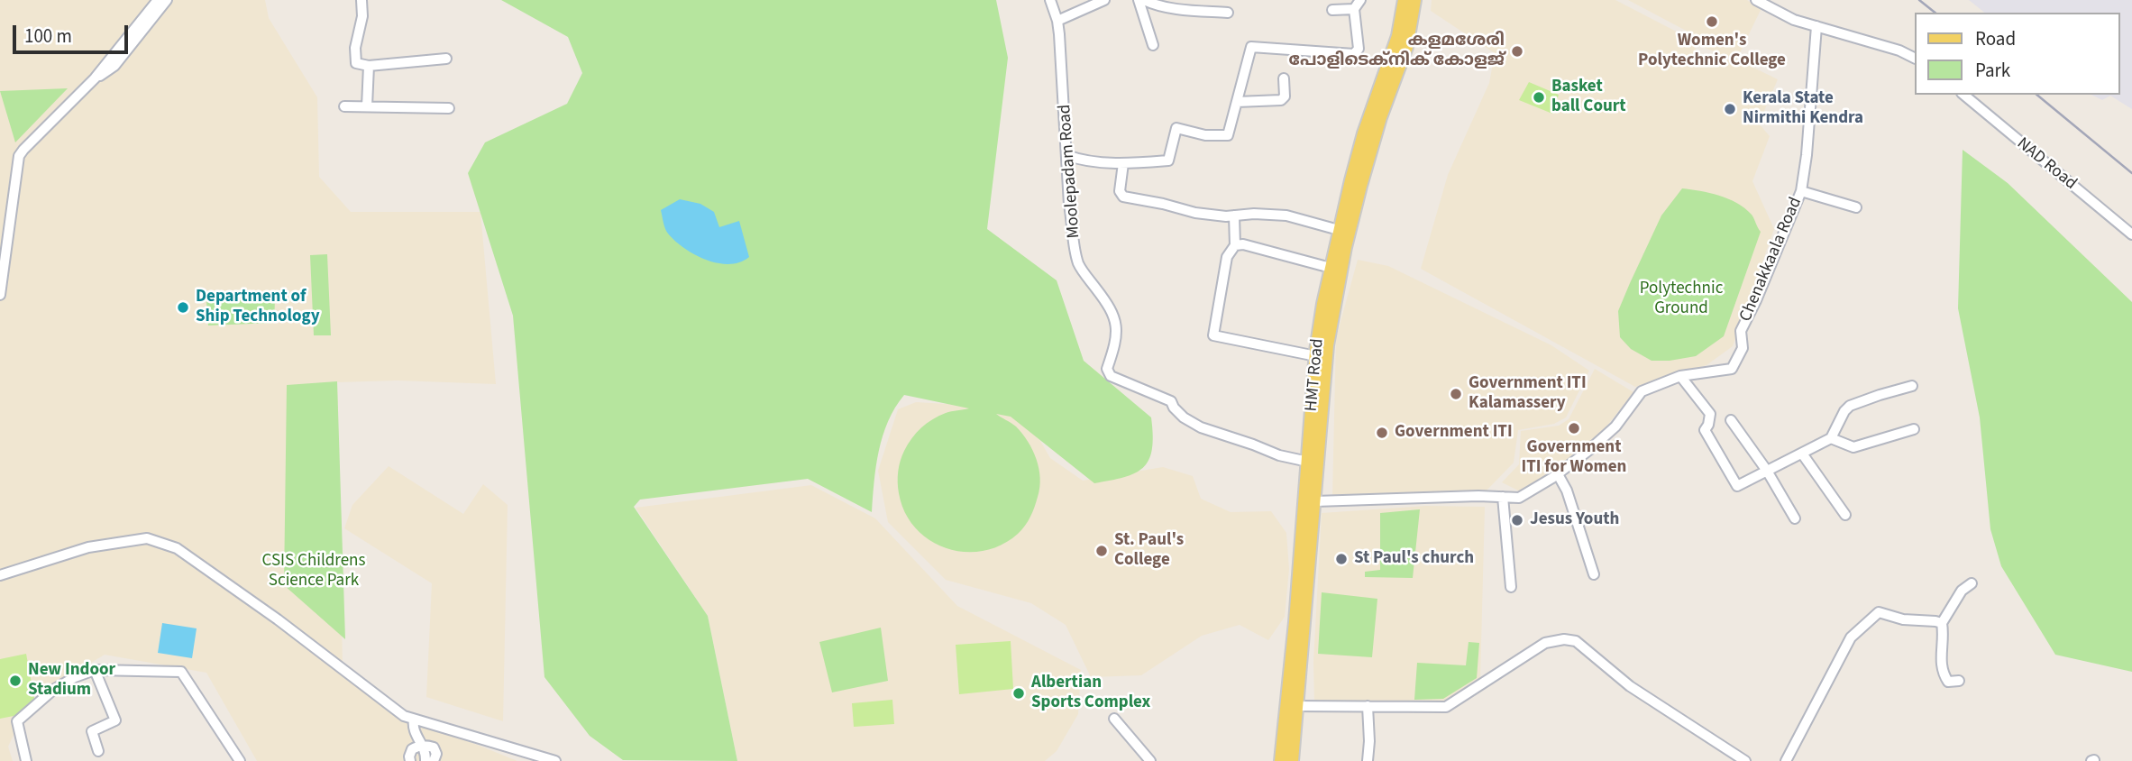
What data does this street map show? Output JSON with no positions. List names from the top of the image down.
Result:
{
  "streets": {
    "main road": ["HMT Road"],
    "street": ["NAD Road", "Moolepadam Road", "Chenakkaala Road"]
  },
  "crossings": [
    ["Moolepadam Road", "HMT Road"],
    ["Chenakkaala Road", "HMT Road"]
  ],
  "parks": ["Polytechnic Ground", "CSIS Childrens Science Park"],
  "places": [
    "Women's Polytechnic College",
    "കളമശേരി പോളിടെക്നിക് കോളജ്",
    "Basket ball Court",
    "Kerala State Nirmithi Kendra",
    "Department of Ship Technology",
    "Government ITI Kalamassery",
    "Government ITI for Women",
    "Government ITI",
    "Jesus Youth",
    "St. Paul's College",
    "St Paul's church",
    "New Indoor Stadium",
    "Albertian Sports Complex"
  ],
  "legend": ["Road", "Park"],
  "scale_bar": "100 m"
}
